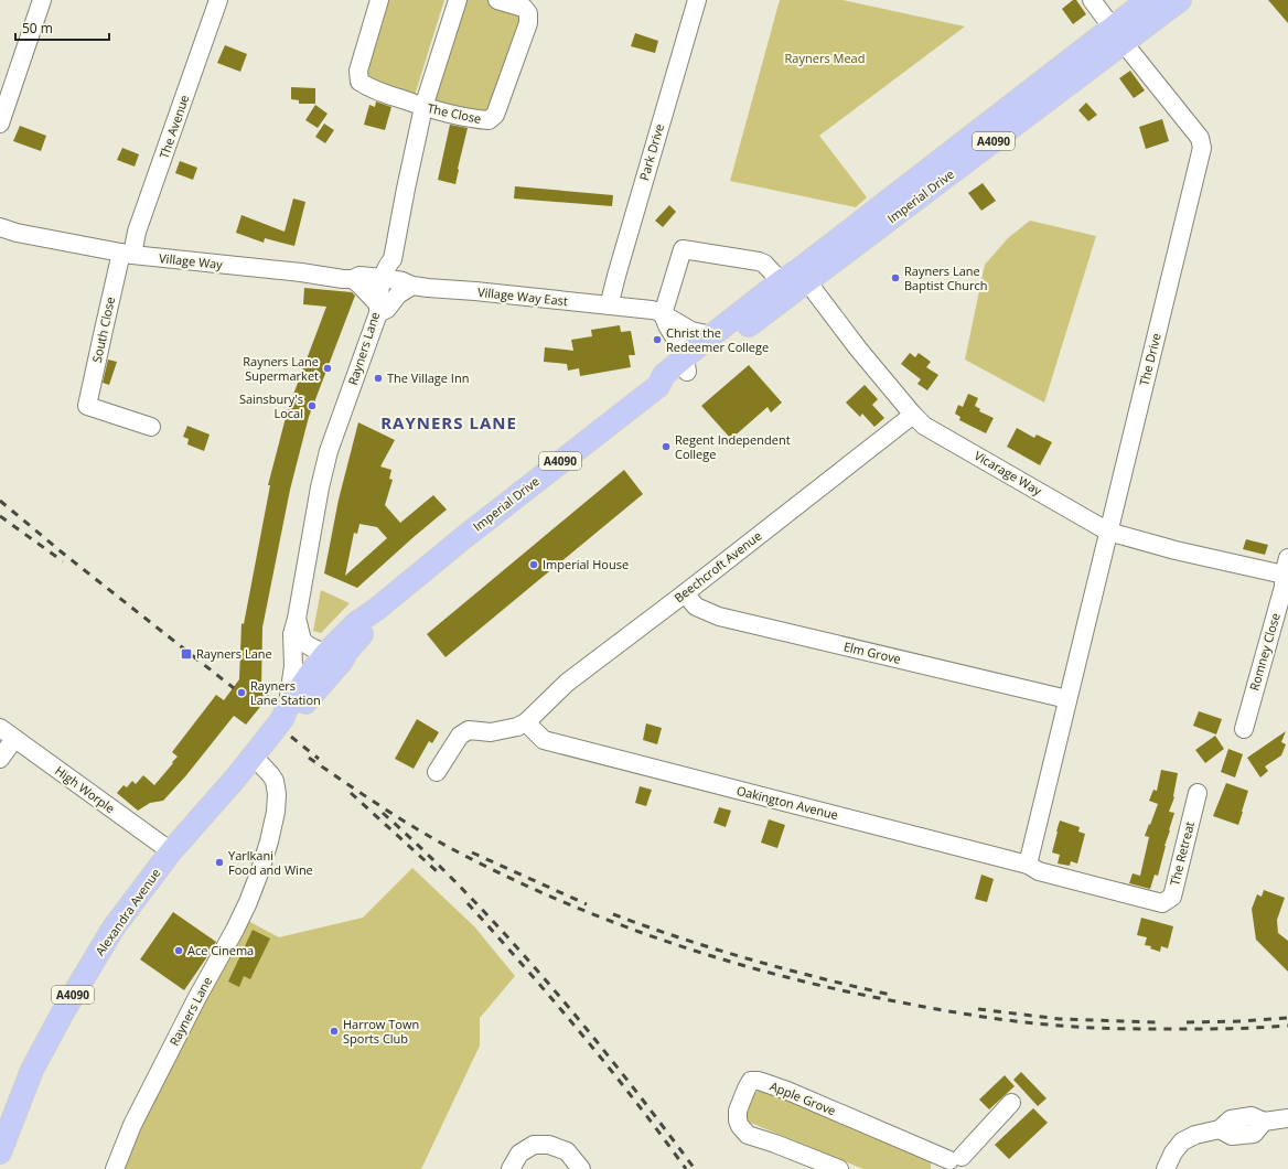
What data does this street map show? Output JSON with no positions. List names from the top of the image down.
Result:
{
  "streets": {
    "main road": ["A4090", "Imperial Drive", "Alexandra Avenue"],
    "street": [
      "The Close",
      "The Avenue",
      "Park Drive",
      "Village Way",
      "Village Way East",
      "South Close",
      "Rayners Lane",
      "The Drive",
      "Vicarage Way",
      "Beechcroft Avenue",
      "Romney Close",
      "Elm Grove",
      "High Worple",
      "Oakington Avenue",
      "The Retreat",
      "Apple Grove"
    ]
  },
  "crossings": [
    ["The Close", "Rayners Lane"],
    ["The Avenue", "Village Way"],
    ["The Avenue", "South Close"],
    ["Park Drive", "Village Way East"],
    ["Imperial Drive", "Village Way East"],
    ["Imperial Drive", "Rayners Lane"],
    ["Imperial Drive", "The Drive"],
    ["Imperial Drive", "Vicarage Way"],
    ["Imperial Drive", "Alexandra Avenue"],
    ["Village Way", "Village Way East"],
    ["Village Way", "South Close"],
    ["Village Way", "Rayners Lane"],
    ["Village Way East", "Rayners Lane"],
    ["Village Way East", "Vicarage Way"],
    ["Rayners Lane", "Alexandra Avenue"],
    ["The Drive", "Vicarage Way"],
    ["The Drive", "Elm Grove"],
    ["The Drive", "Oakington Avenue"],
    ["Vicarage Way", "Beechcroft Avenue"],
    ["Vicarage Way", "Romney Close"],
    ["Beechcroft Avenue", "Elm Grove"],
    ["Beechcroft Avenue", "Oakington Avenue"],
    ["High Worple", "Alexandra Avenue"],
    ["Oakington Avenue", "The Retreat"]
  ],
  "districts": ["RAYNERS LANE"],
  "parks": ["Rayners Mead"],
  "places": {
    "other": [
      "Rayners Lane Baptist Church",
      "Christ the Redeemer College",
      "Rayners Lane Supermarket",
      "The Village Inn",
      "Sainsbury's Local",
      "Regent Independent College",
      "Imperial House",
      "Rayners Lane Station",
      "Yarlkani Food and Wine",
      "Ace Cinema",
      "Harrow Town Sports Club"
    ],
    "transit": ["Rayners Lane"]
  },
  "scale_bar": "50 m"
}
